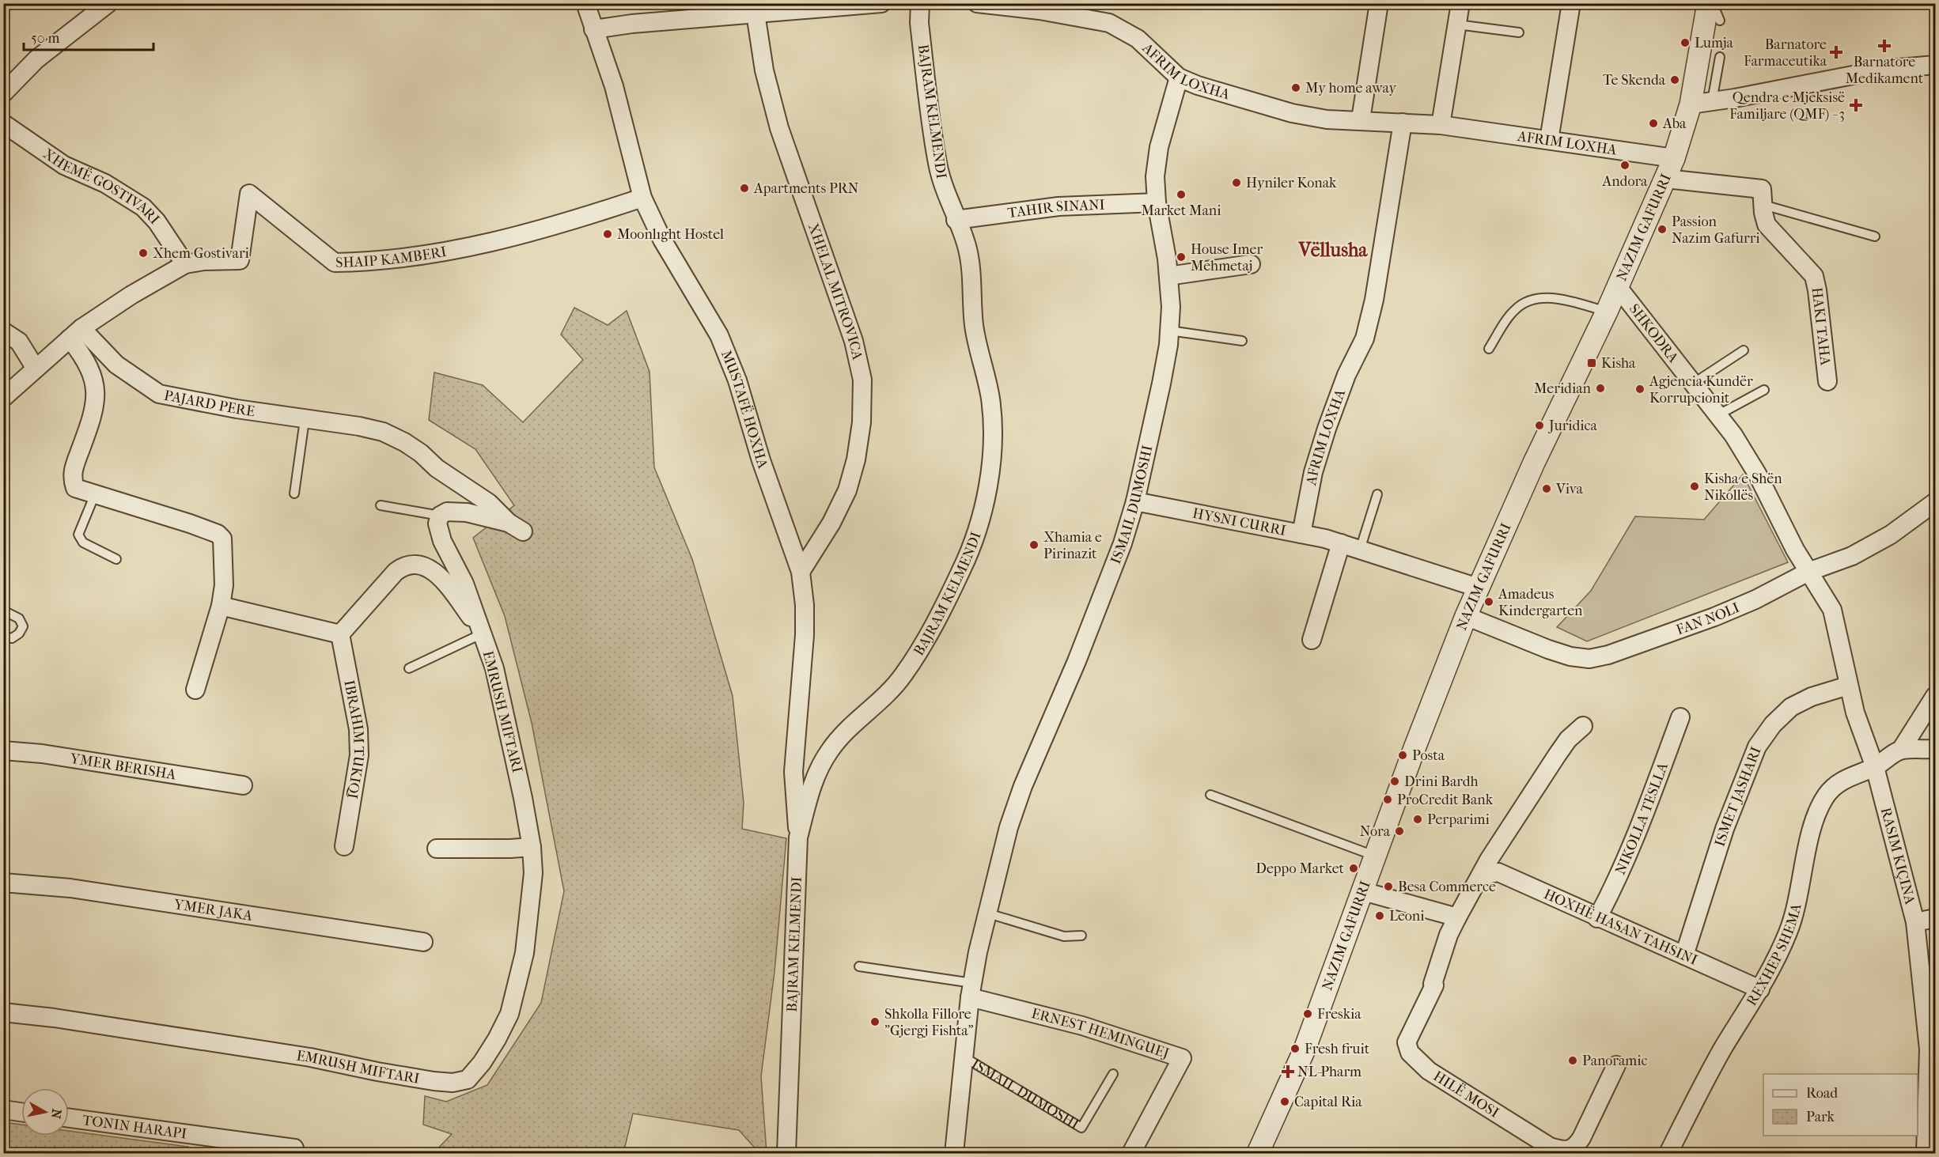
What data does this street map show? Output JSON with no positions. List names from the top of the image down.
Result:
{
  "streets": {
    "street": [
      "AFRIM LOXHA",
      "BAJRAM KELMENDI",
      "XHEMË GOSTIVARI",
      "TAHIR SINANI",
      "NAZIM GAFURRI",
      "SHAIP KAMBERI",
      "XHELAL MITROVICA",
      "HAKI TAHA",
      "SHKODRA",
      "PAJARD PERE",
      "MUSTAFË HOXHA",
      "ISMAIL DUMOSHI",
      "HYSNI CURRI",
      "FAN NOLI",
      "EMRUSH MIFTARI",
      "IBRAHIM TUKIQI",
      "YMER BERISHA",
      "ISMET JASHARI",
      "NIKOLLA TESLLA",
      "RASIM KIÇINA",
      "YMER JAKA",
      "HOXHË HASAN TAHSINI",
      "REXHEP SHEMA",
      "ERNEST HEMINGUEJ",
      "HILË MOSI",
      "TONIN HARAPI"
    ]
  },
  "crossings": [
    ["AFRIM LOXHA", "NAZIM GAFURRI"],
    ["AFRIM LOXHA", "ISMAIL DUMOSHI"],
    ["AFRIM LOXHA", "HYSNI CURRI"],
    ["BAJRAM KELMENDI", "TAHIR SINANI"],
    ["BAJRAM KELMENDI", "MUSTAFË HOXHA"],
    ["XHEMË GOSTIVARI", "SHAIP KAMBERI"],
    ["TAHIR SINANI", "ISMAIL DUMOSHI"],
    ["NAZIM GAFURRI", "HAKI TAHA"],
    ["NAZIM GAFURRI", "SHKODRA"],
    ["NAZIM GAFURRI", "HYSNI CURRI"],
    ["NAZIM GAFURRI", "FAN NOLI"],
    ["SHAIP KAMBERI", "PAJARD PERE"],
    ["SHAIP KAMBERI", "MUSTAFË HOXHA"],
    ["XHELAL MITROVICA", "MUSTAFË HOXHA"],
    ["SHKODRA", "FAN NOLI"],
    ["SHKODRA", "RASIM KIÇINA"],
    ["PAJARD PERE", "EMRUSH MIFTARI"],
    ["ISMAIL DUMOSHI", "HYSNI CURRI"],
    ["ISMAIL DUMOSHI", "ERNEST HEMINGUEJ"],
    ["FAN NOLI", "RASIM KIÇINA"],
    ["ISMET JASHARI", "RASIM KIÇINA"],
    ["ISMET JASHARI", "HOXHË HASAN TAHSINI"],
    ["NIKOLLA TESLLA", "HOXHË HASAN TAHSINI"],
    ["RASIM KIÇINA", "REXHEP SHEMA"],
    ["HOXHË HASAN TAHSINI", "REXHEP SHEMA"]
  ],
  "districts": ["Vëllusha"],
  "places": {
    "other": [
      "Lumja",
      "Te Skenda",
      "My home away",
      "Aba",
      "Andora",
      "Hyniler Konak",
      "Apartments PRN",
      "Market Mani",
      "Passion Nazim Gafurri",
      "Moonlıght Hostel",
      "Xhem Gostivari",
      "House Imer Mehmetaj",
      "Meridian",
      "Agjencia Kundër Korrupcionit",
      "Juridica",
      "Kisha e Shën Nikollës",
      "Viva",
      "Xhamia e Pirinazit",
      "Amadeus Kindergarten",
      "Posta",
      "Drini Bardh",
      "ProCredit Bank",
      "Perparimi",
      "Nora",
      "Deppo Market",
      "Besa Commerce",
      "Leoni",
      "Freskia",
      "Shkolla Fillore \"Gjergj Fishta\"",
      "Fresh fruit",
      "Panoramic",
      "Capital Ria"
    ],
    "health": [
      "Barnatore Medikament",
      "Barnatore Farmaceutika",
      "Qendra e Mjeksisë Familjare (QMF) - 3",
      "NL-Pharm"
    ],
    "transit": ["Kisha"]
  },
  "legend": ["Road", "Park"],
  "scale_bar": "50 m",
  "north": "right"
}
